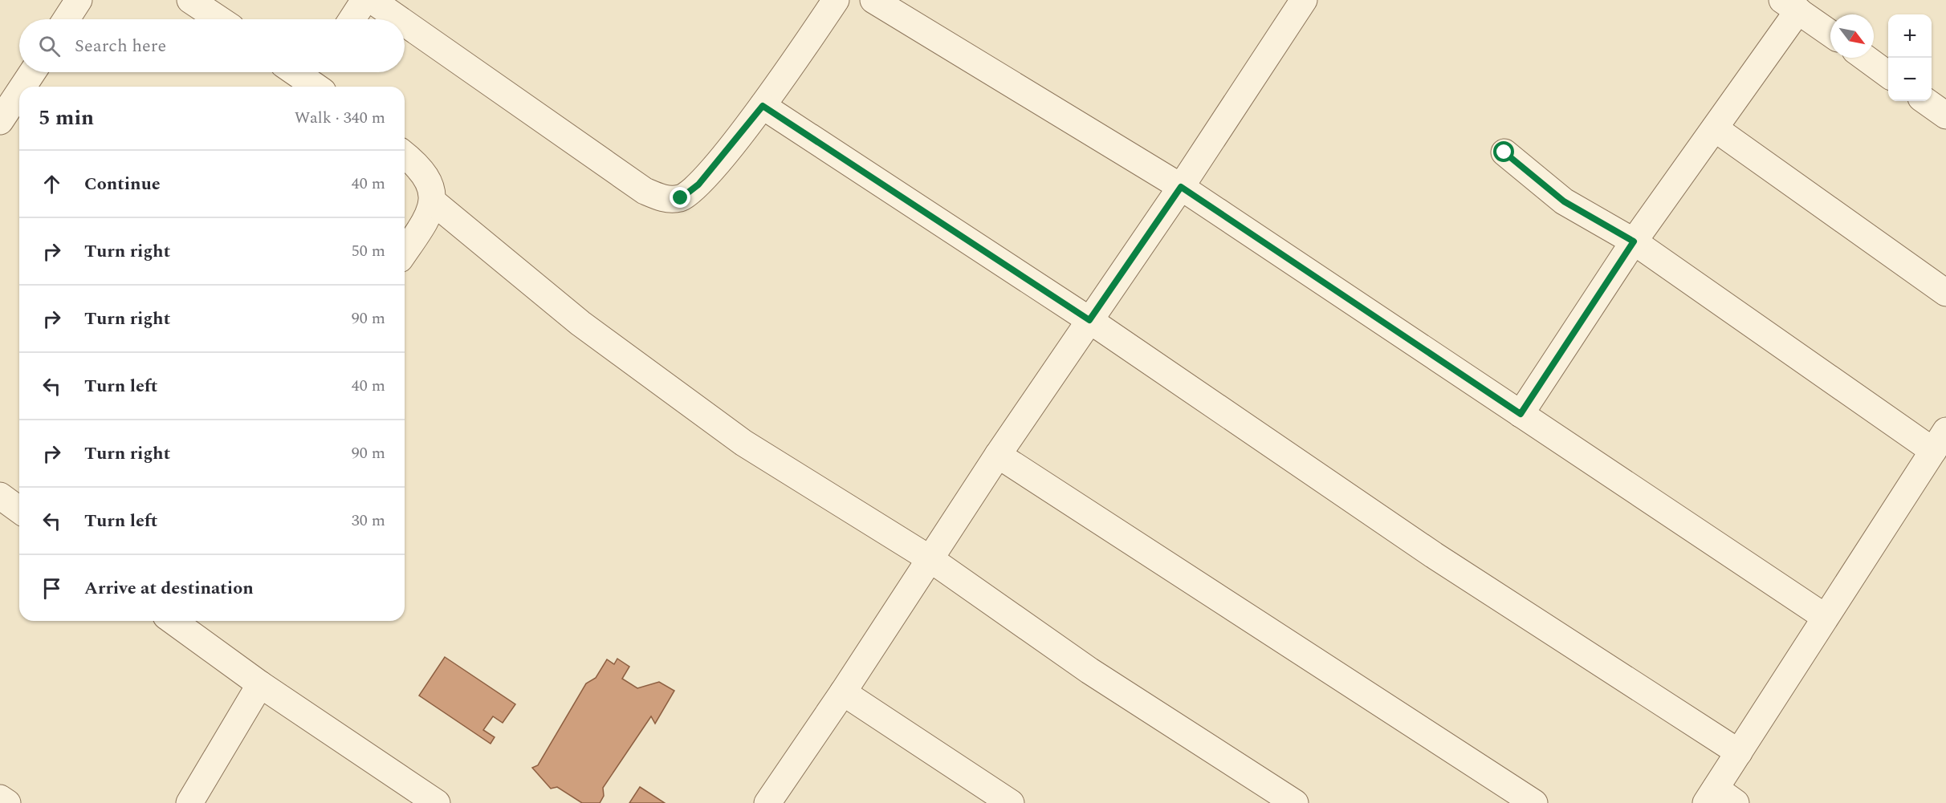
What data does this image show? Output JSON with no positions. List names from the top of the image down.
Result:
{
  "north": "bottom right",
  "page": {
    "map_buttons": ["+", "−"],
    "search": "Search here",
    "heading": ["5 min", "Walk · 340 m"],
    "list": [
      ["Continue", "40 m"],
      ["Turn right", "50 m"],
      ["Turn right", "90 m"],
      ["Turn left", "40 m"],
      ["Turn right", "90 m"],
      ["Turn left", "30 m"],
      "Arrive at destination"
    ]
  }
}
